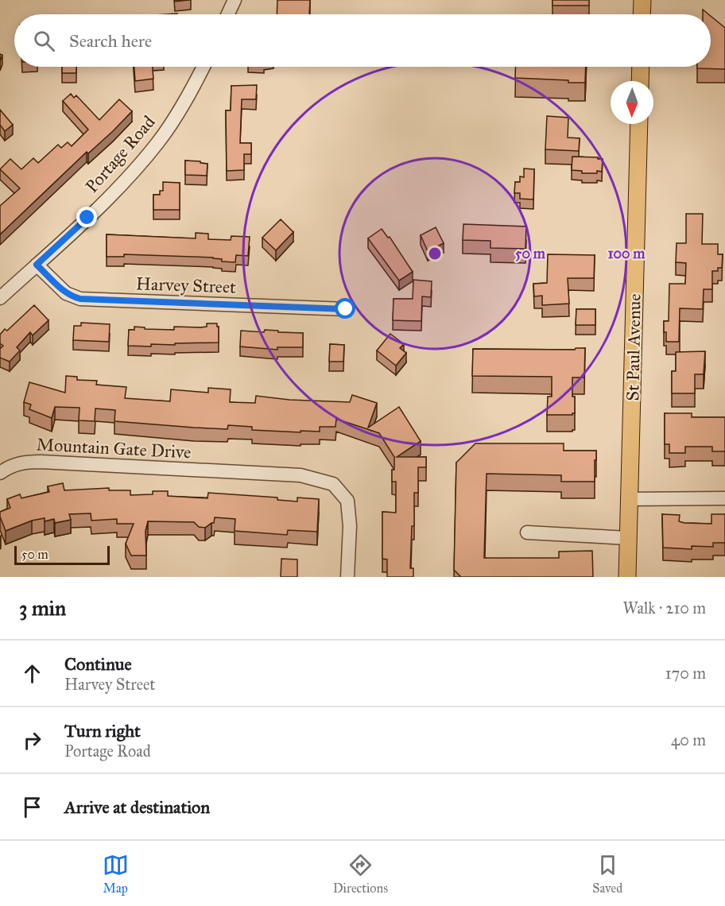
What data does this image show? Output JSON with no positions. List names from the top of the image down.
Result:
{
  "streets": {
    "main road": ["St Paul Avenue"],
    "street": ["Portage Road", "Harvey Street", "Mountain Gate Drive"]
  },
  "crossings": [
    ["Portage Road", "Harvey Street"]
  ],
  "scale_bar": "50 m",
  "north": "bottom",
  "page": {
    "search": "Search here",
    "scale": "50 m",
    "heading": ["3 min", "Walk · 210 m"],
    "list": [
      ["Continue", "Harvey Street", "170 m"],
      ["Turn right", "Portage Road", "40 m"],
      "Arrive at destination"
    ],
    "nav": ["Map", "Directions", "Saved"]
  },
  "rings": ["50 m", "100 m"]
}
